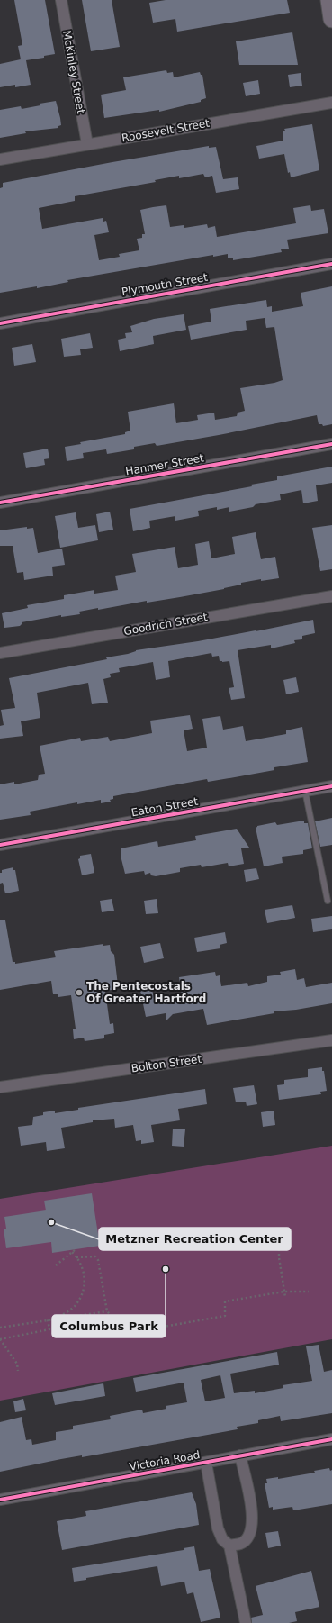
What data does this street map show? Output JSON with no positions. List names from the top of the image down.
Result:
{
  "streets": {
    "street": [
      "McKinley Street",
      "Roosevelt Street",
      "Plymouth Street",
      "Hanmer Street",
      "Goodrich Street",
      "Eaton Street",
      "Bolton Street",
      "Victoria Road"
    ]
  },
  "crossings": [
    ["McKinley Street", "Roosevelt Street"]
  ],
  "places": ["The Pentecostals Of Greater Hartford", "Metzner Recreation Center", "Columbus Park"]
}
